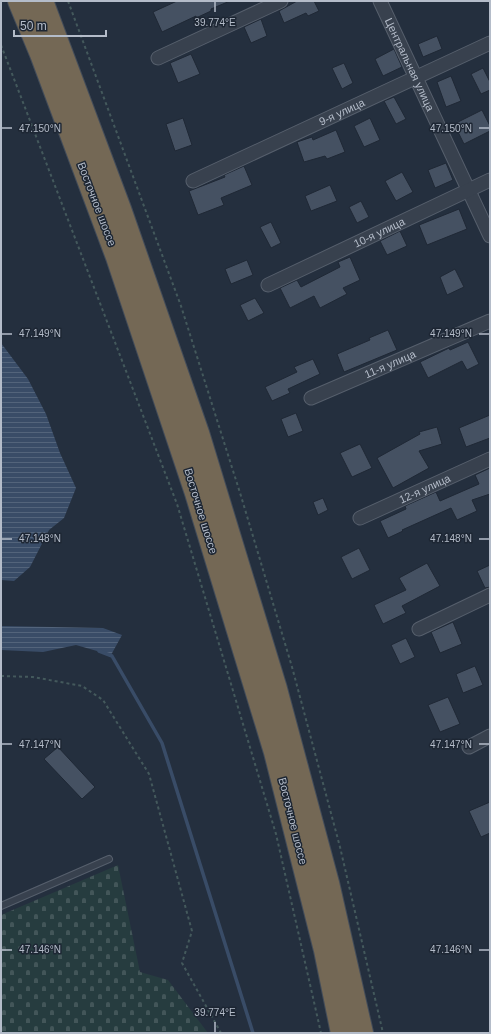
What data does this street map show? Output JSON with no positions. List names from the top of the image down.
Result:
{
  "streets": {
    "highway": ["Восточное шоссе"],
    "street": [
      "Центральная улица",
      "9-я улица",
      "10-я улица",
      "11-я улица",
      "12-я улица"
    ]
  },
  "crossings": [
    ["Центральная улица", "9-я улица"],
    ["Центральная улица", "10-я улица"]
  ],
  "scale_bar": "50 m",
  "coordinates": [
    "39.774°E",
    "47.150°N",
    "47.149°N",
    "47.148°N",
    "47.147°N",
    "47.146°N"
  ]
}
